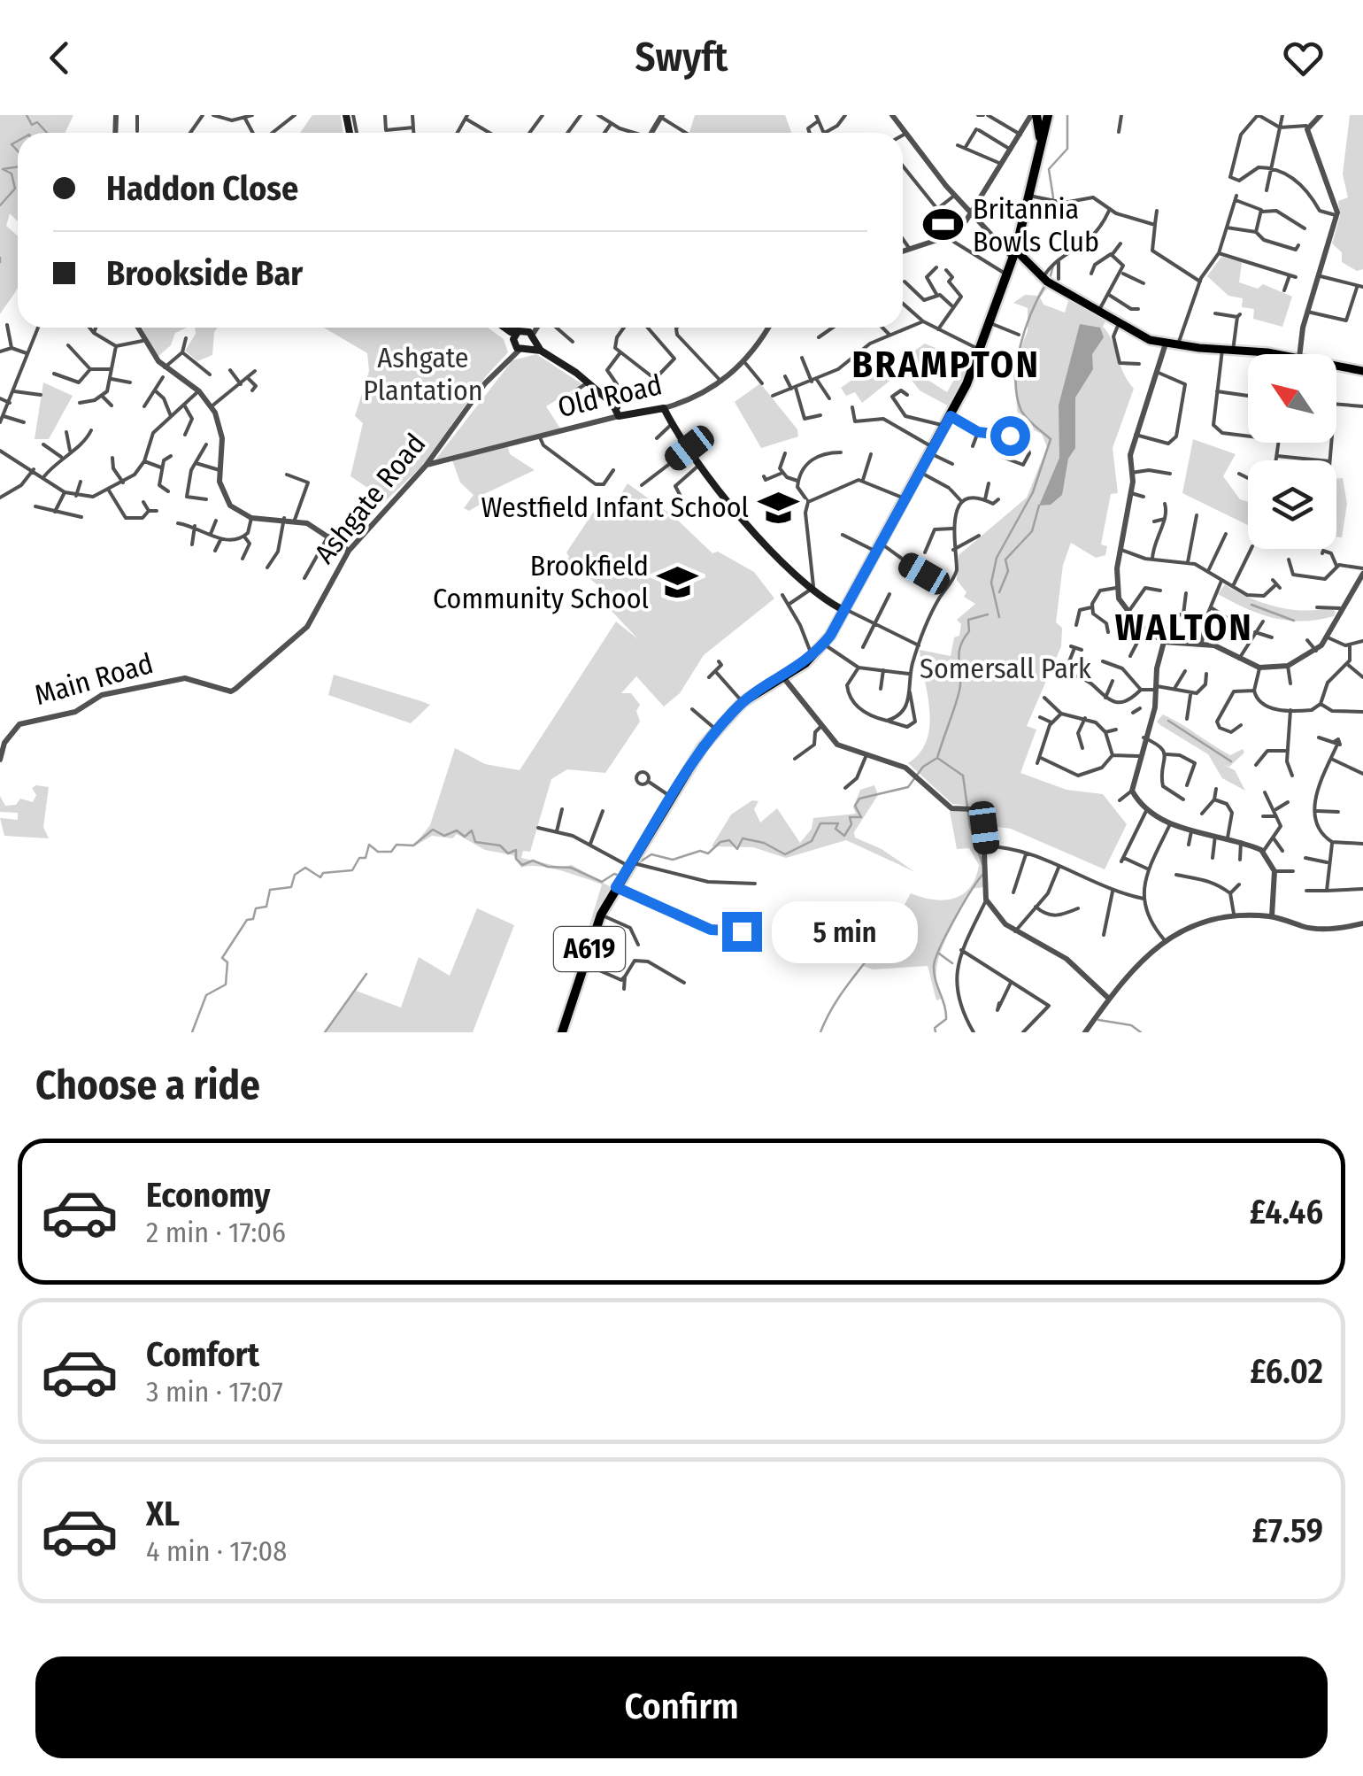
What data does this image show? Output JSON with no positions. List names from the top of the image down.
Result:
{
  "streets": {
    "highway": ["A619"],
    "main road": ["Old Road"],
    "street": ["Ashgate Road", "Main Road"]
  },
  "crossings": [
    ["Old Road", "Ashgate Road"],
    ["Ashgate Road", "Main Road"]
  ],
  "districts": ["BRAMPTON", "WALTON"],
  "parks": ["Ashgate Plantation", "Somersall Park"],
  "places": {
    "sports": ["Britannia Bowls Club"],
    "school or university": ["Westfield Infant School", "Brookfield Community School"]
  },
  "north": "top left",
  "page": {
    "header": "Swyft",
    "banner": ["Haddon Close", "Brookside Bar"],
    "bubble": "5 min",
    "heading": "Choose a ride",
    "list": [
      {
        "name": "Economy",
        "note": "2 min · 17:06",
        "value": "£4.46"
      },
      {
        "name": "Comfort",
        "note": "3 min · 17:07",
        "value": "£6.02"
      },
      {
        "name": "XL",
        "note": "4 min · 17:08",
        "value": "£7.59"
      }
    ],
    "buttons": "Confirm"
  }
}
